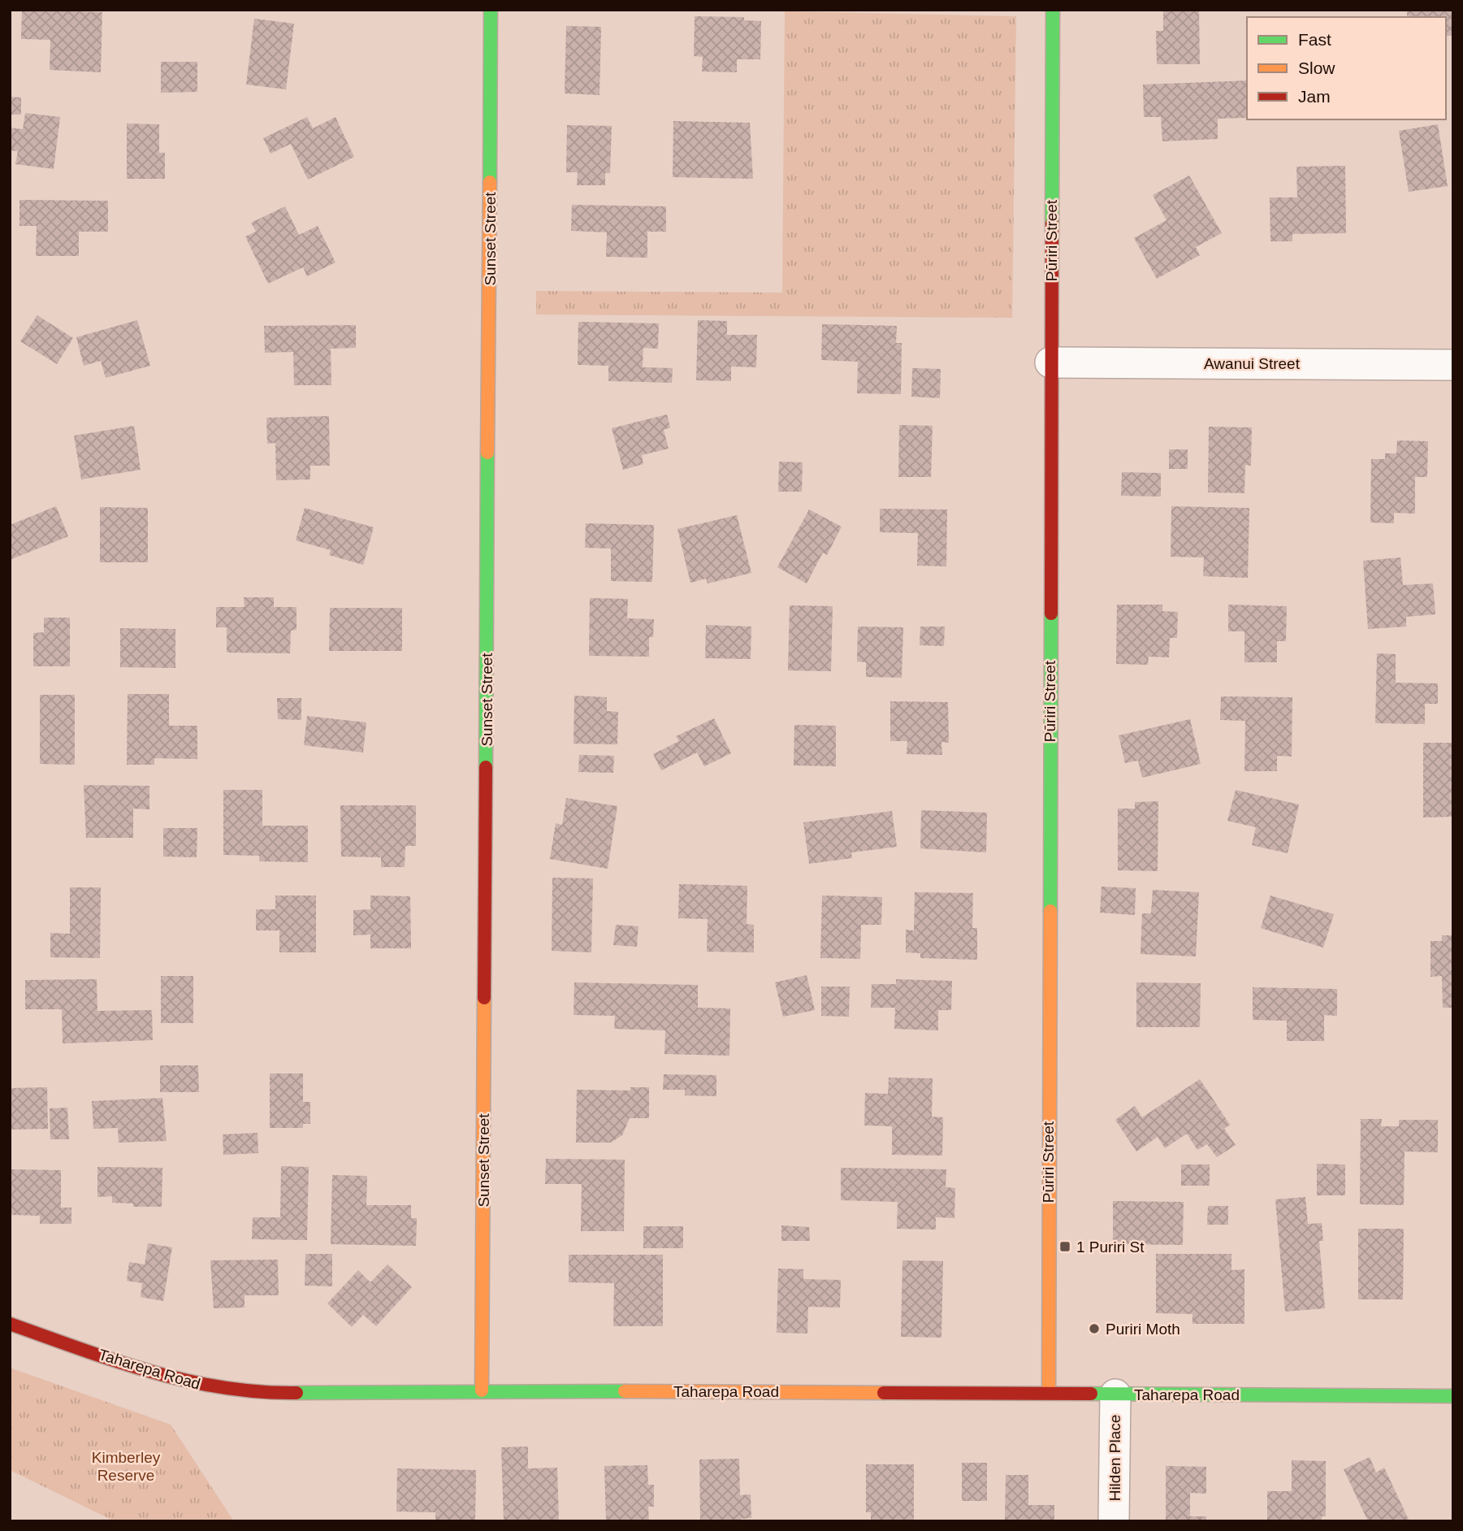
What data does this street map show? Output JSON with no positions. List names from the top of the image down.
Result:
{
  "streets": {
    "street": [
      "Sunset Street",
      "Pūriri Street",
      "Awanui Street",
      "Taharepa Road",
      "Hilden Place"
    ]
  },
  "crossings": [
    ["Sunset Street", "Taharepa Road"],
    ["Pūriri Street", "Awanui Street"],
    ["Pūriri Street", "Taharepa Road"],
    ["Taharepa Road", "Hilden Place"]
  ],
  "parks": ["Kimberley Reserve"],
  "places": {
    "transit": ["1 Puriri St"],
    "other": ["Puriri Moth"]
  },
  "legend": ["Fast", "Slow", "Jam"]
}
